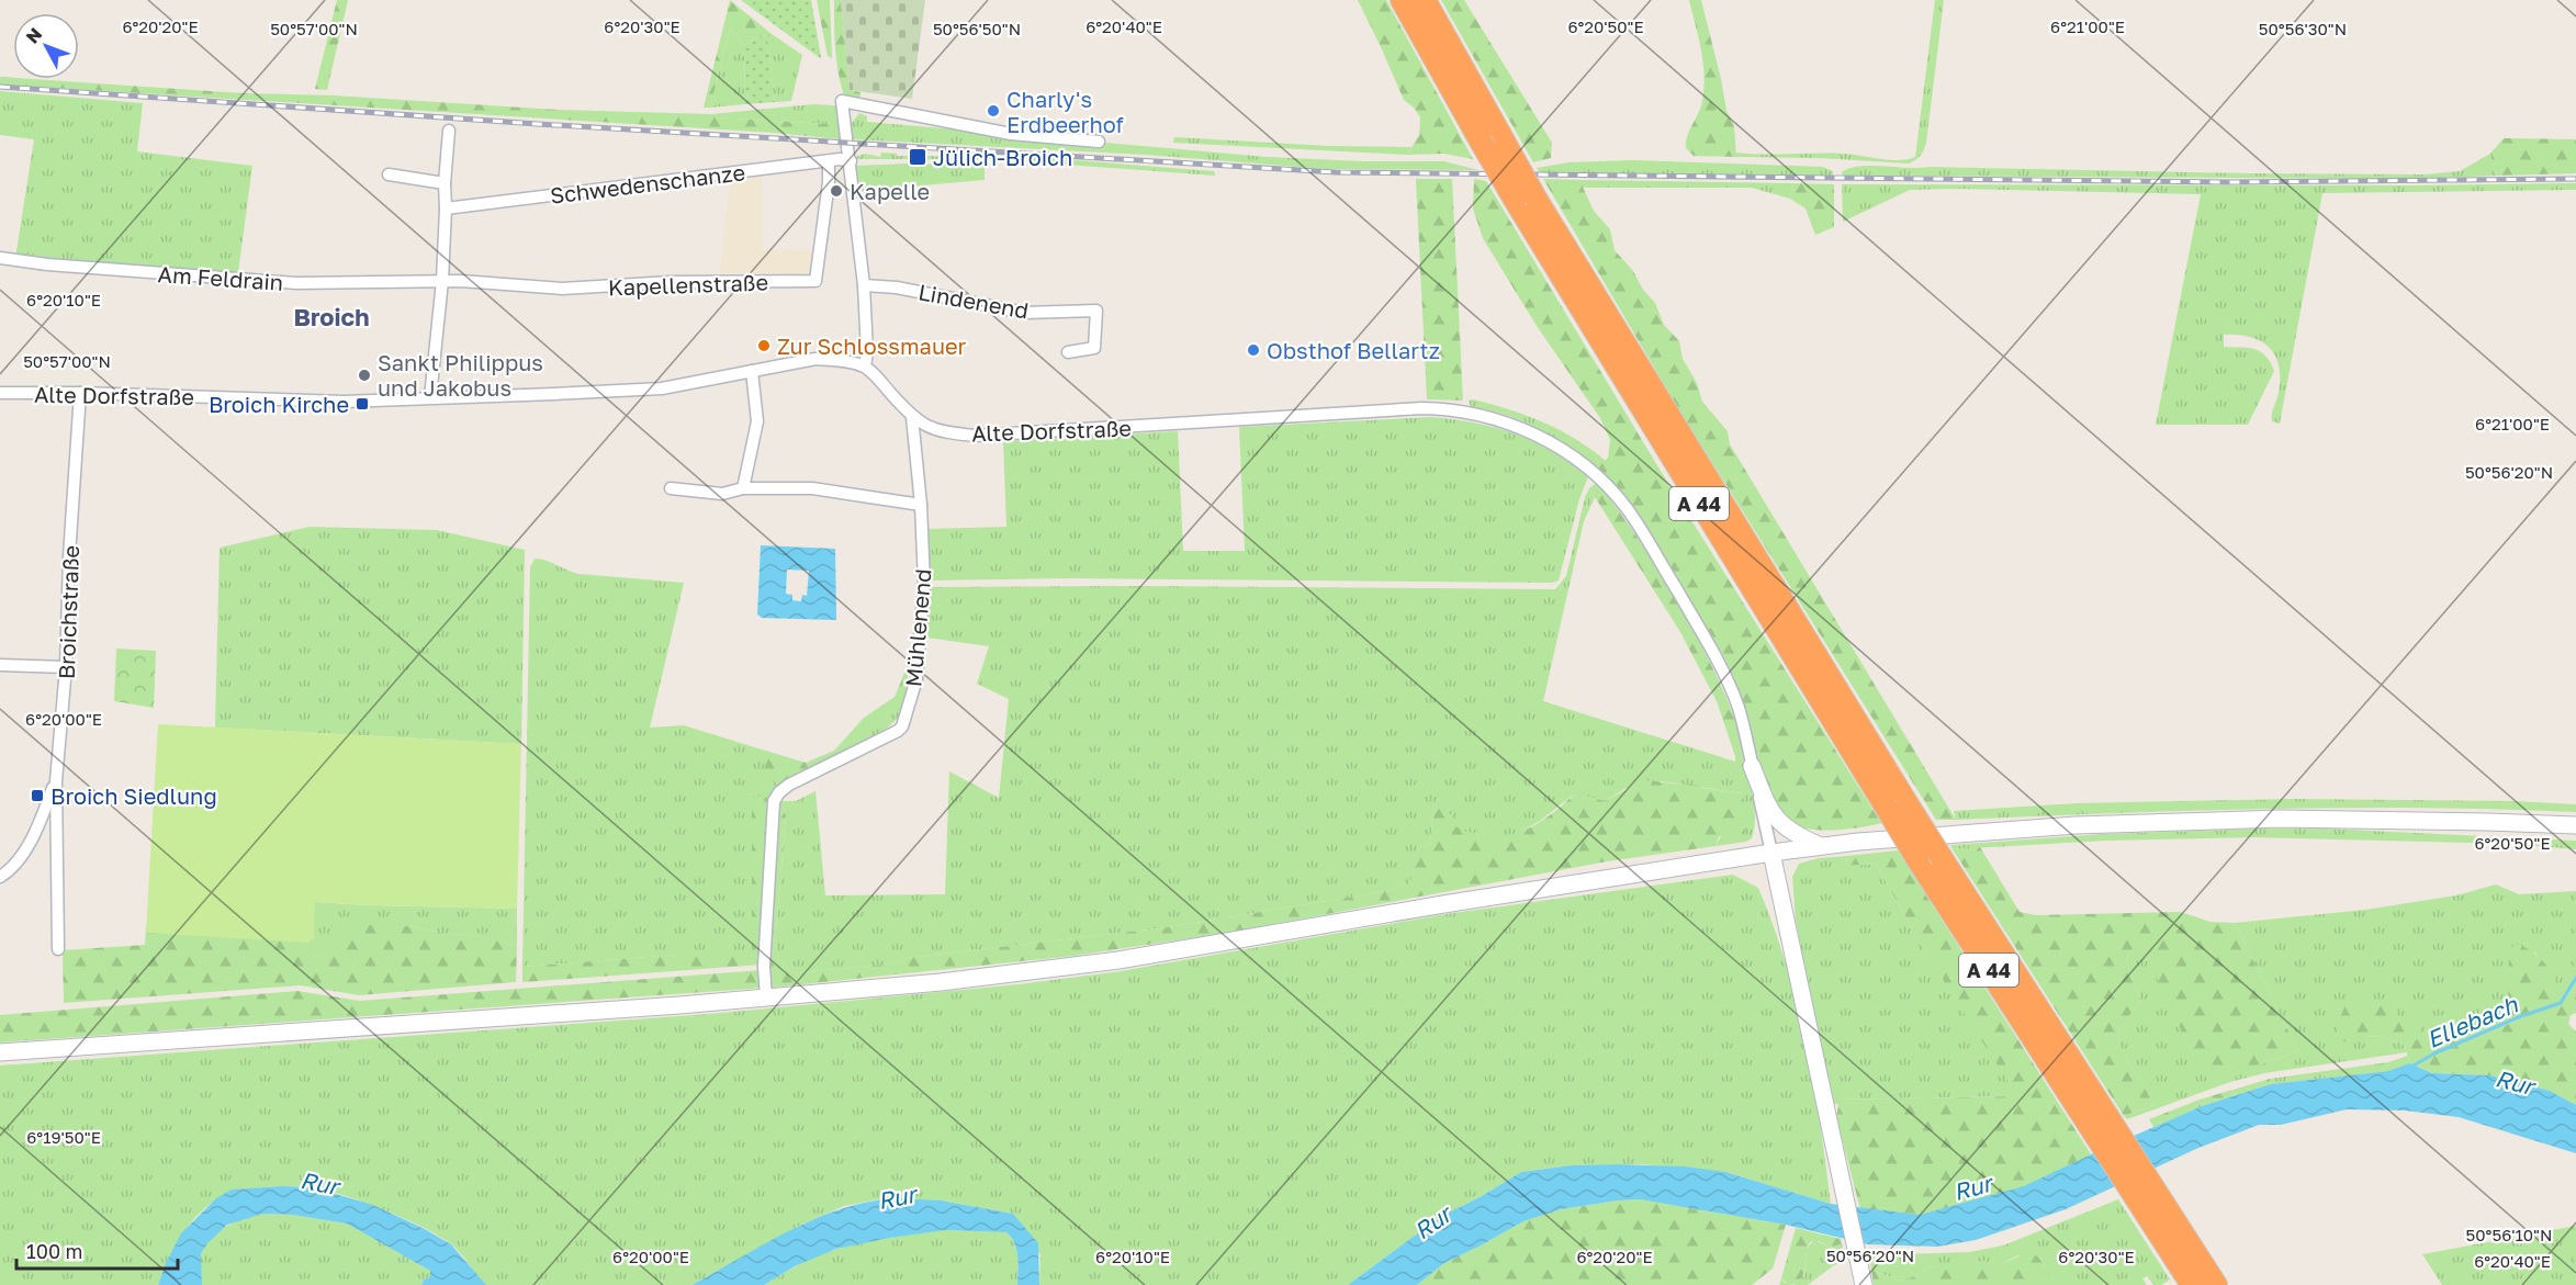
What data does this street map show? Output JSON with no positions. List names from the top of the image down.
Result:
{
  "streets": {
    "highway": ["A 44"],
    "street": [
      "Schwedenschanze",
      "Am Feldrain",
      "Kapellenstraße",
      "Lindenend",
      "Alte Dorfstraße",
      "Broichstraße",
      "Mühlenend"
    ]
  },
  "crossings": [
    ["Schwedenschanze", "Kapellenstraße"],
    ["Am Feldrain", "Kapellenstraße"],
    ["Alte Dorfstraße", "Broichstraße"],
    ["Alte Dorfstraße", "Mühlenend"]
  ],
  "districts": ["Broich"],
  "water": ["Ellebach", "Rur"],
  "places": {
    "other": [
      "Charly's Erdbeerhof",
      "Kapelle",
      "Zur Schlossmauer",
      "Obsthof Bellartz",
      "Sankt Philippus und Jakobus"
    ],
    "transit": ["Jülich-Broich", "Broich Kirche", "Broich Siedlung"]
  },
  "scale_bar": "100 m",
  "north": "top left",
  "coordinates": [
    "6°20'40\"E",
    "6°20'20\"E",
    "6°20'30\"E",
    "6°20'50\"E",
    "6°21'00\"E",
    "50°57'00\"N",
    "50°56'50\"N",
    "50°56'30\"N",
    "6°20'10\"E",
    "50°56'20\"N",
    "6°20'00\"E",
    "6°19'50\"E",
    "50°56'10\"N"
  ]
}
